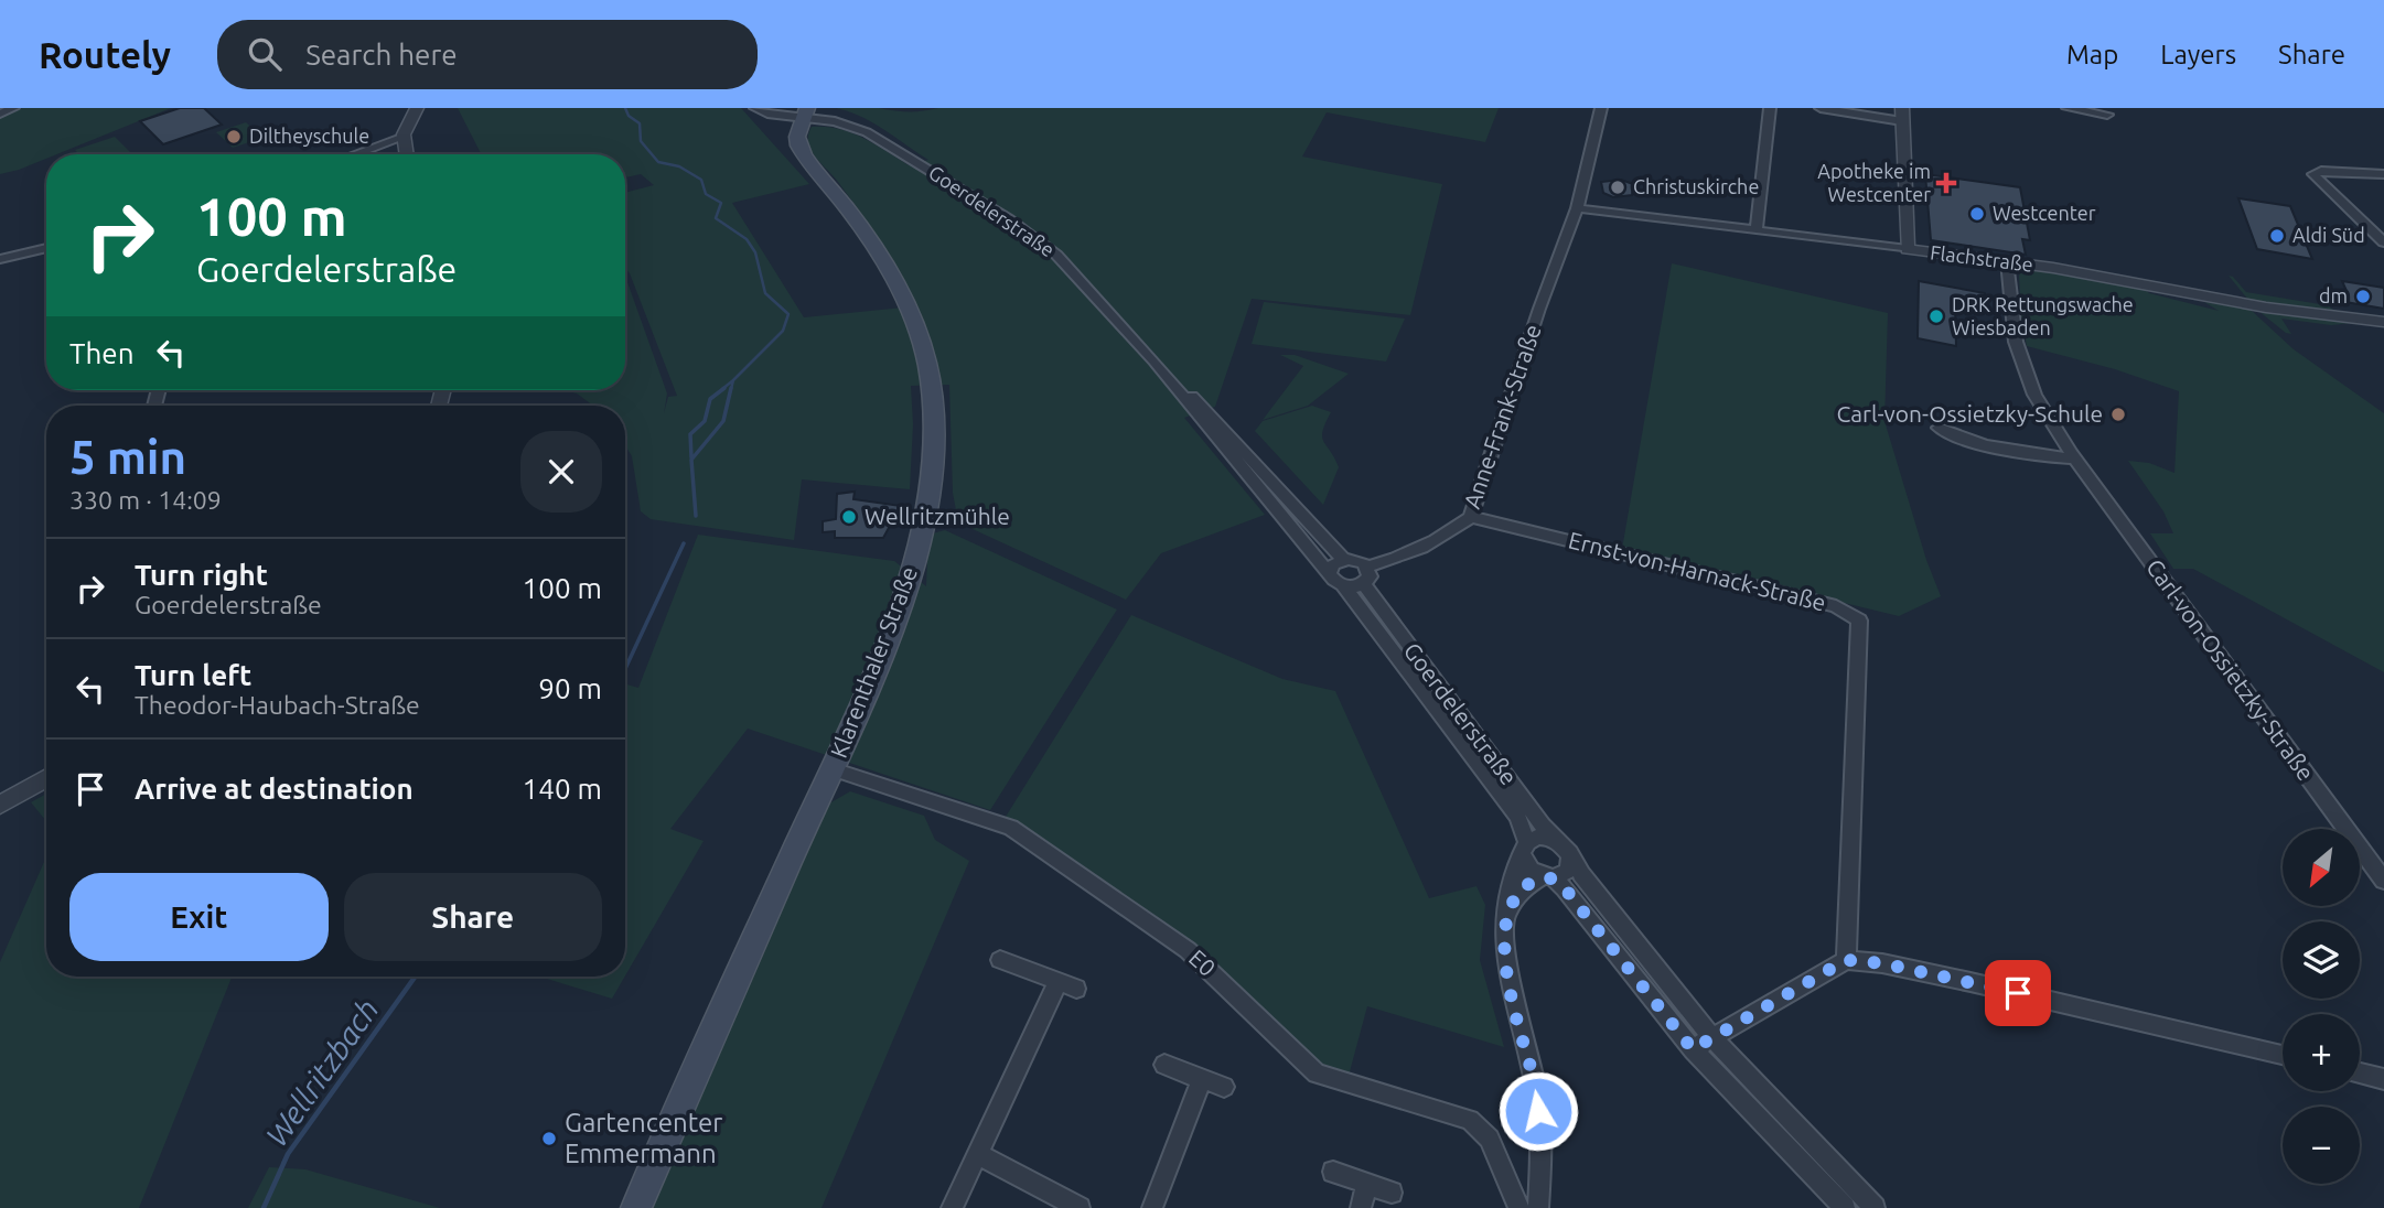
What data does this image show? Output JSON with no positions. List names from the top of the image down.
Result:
{
  "streets": {
    "main road": ["Klarenthaler Straße"],
    "street": [
      "Goerdelerstraße",
      "Flachstraße",
      "Anne-Frank-Straße",
      "Ernst-von-Harnack-Straße",
      "Carl-von-Ossietzky-Straße",
      "E0"
    ]
  },
  "crossings": [
    ["Goerdelerstraße", "Anne-Frank-Straße"],
    ["Goerdelerstraße", "Klarenthaler Straße"],
    ["Flachstraße", "Anne-Frank-Straße"],
    ["Flachstraße", "Carl-von-Ossietzky-Straße"],
    ["Anne-Frank-Straße", "Ernst-von-Harnack-Straße"],
    ["Klarenthaler Straße", "E0"]
  ],
  "water": ["Wellritzbach"],
  "places": {
    "other": [
      "Diltheyschule",
      "Christuskirche",
      "Westcenter",
      "Aldi Süd",
      "dm",
      "DRK Rettungswache Wiesbaden",
      "Carl-von-Ossietzky-Schule",
      "Wellritzmühle",
      "Gartencenter Emmermann"
    ],
    "health": ["Apotheke im Westcenter"]
  },
  "north": "bottom left",
  "page": {
    "header": "Routely",
    "search": "Search here",
    "nav": ["Map", "Layers", "Share"],
    "turn": ["100 m", "Goerdelerstraße"],
    "then": "Then",
    "heading": ["5 min", "330 m · 14:09"],
    "list": [
      {
        "name": "Turn right",
        "note": "Goerdelerstraße",
        "value": "100 m"
      },
      {
        "name": "Turn left",
        "note": "Theodor-Haubach-Straße",
        "value": "90 m"
      },
      {
        "name": "Arrive at destination",
        "value": "140 m"
      }
    ],
    "map_buttons": ["+", "−"],
    "buttons": ["Exit", "Share"]
  }
}
